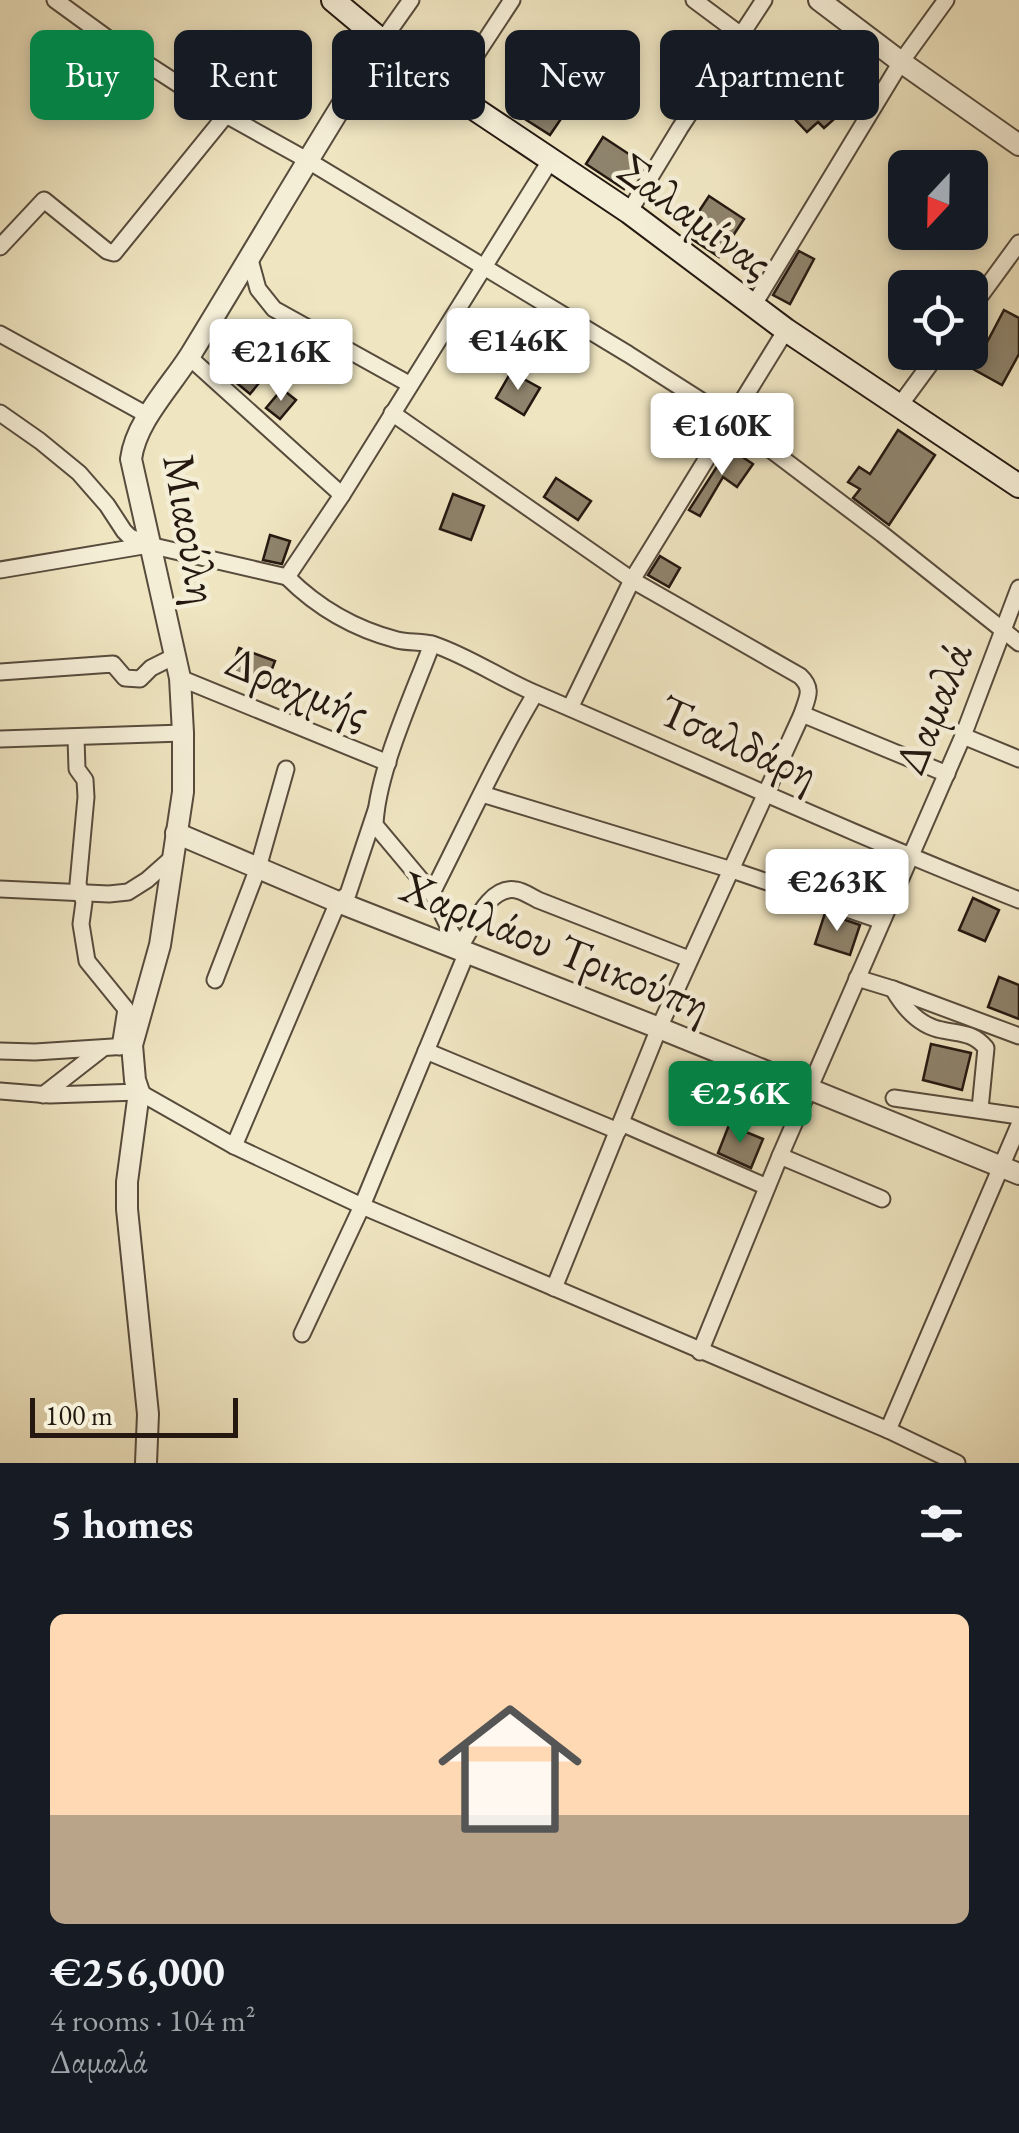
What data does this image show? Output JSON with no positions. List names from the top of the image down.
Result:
{
  "streets": {
    "main road": ["Σαλαμίνας"],
    "street": [
      "Μιαούλη",
      "Δραχμής",
      "Δαμαλά",
      "Τσαλδάρη",
      "Χαριλάου Τρικούπη"
    ]
  },
  "crossings": [
    ["Μιαούλη", "Δραχμής"],
    ["Μιαούλη", "Χαριλάου Τρικούπη"],
    ["Δαμαλά", "Τσαλδάρη"],
    ["Δαμαλά", "Χαριλάου Τρικούπη"]
  ],
  "scale_bar": "100 m",
  "north": "bottom",
  "page": {
    "chip": [
      "Buy",
      "Rent",
      "Filters",
      "New",
      "Apartment"
    ],
    "price": [
      "€146K",
      "€216K",
      "€160K",
      "€263K",
      "€256K"
    ],
    "scale": "100 m",
    "heading": "5 homes",
    "list": [
      {
        "name": "€256,000",
        "note": "4 rooms · 104 m² · Δαμαλά"
      }
    ]
  }
}
